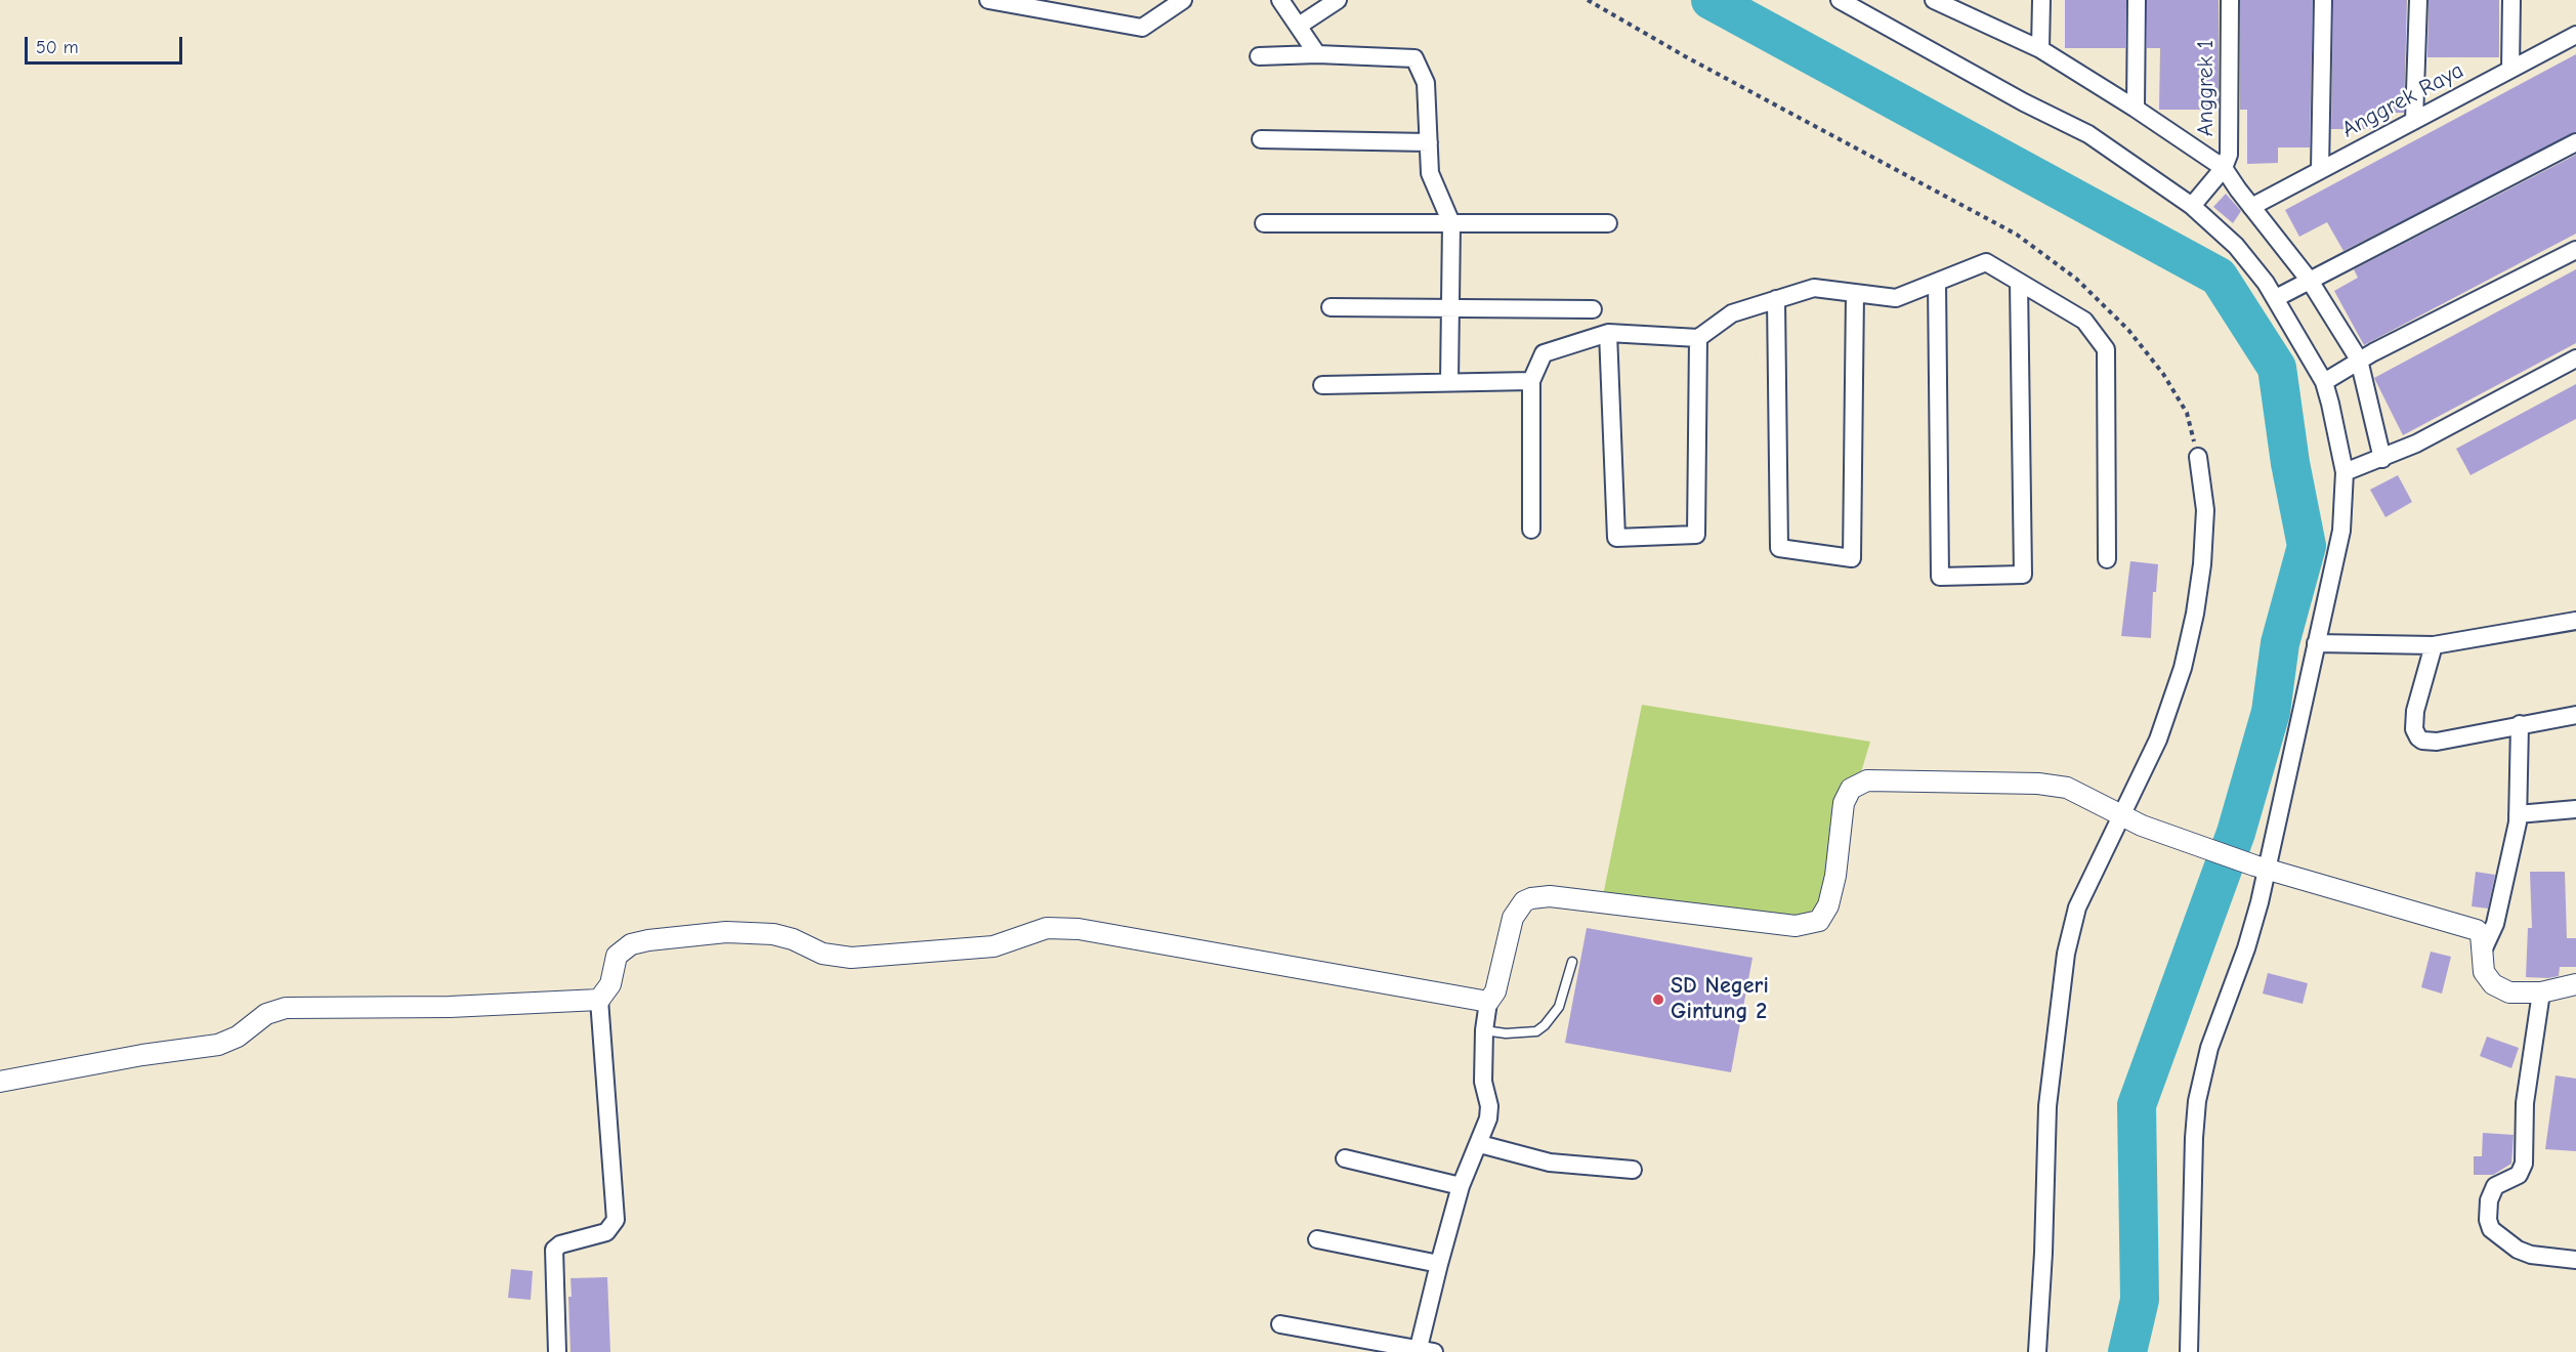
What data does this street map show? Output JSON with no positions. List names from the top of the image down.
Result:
{
  "streets": {
    "street": ["Anggrek 1", "Anggrek Raya"]
  },
  "places": ["SD Negeri Gintung 2"],
  "scale_bar": "50 m"
}
